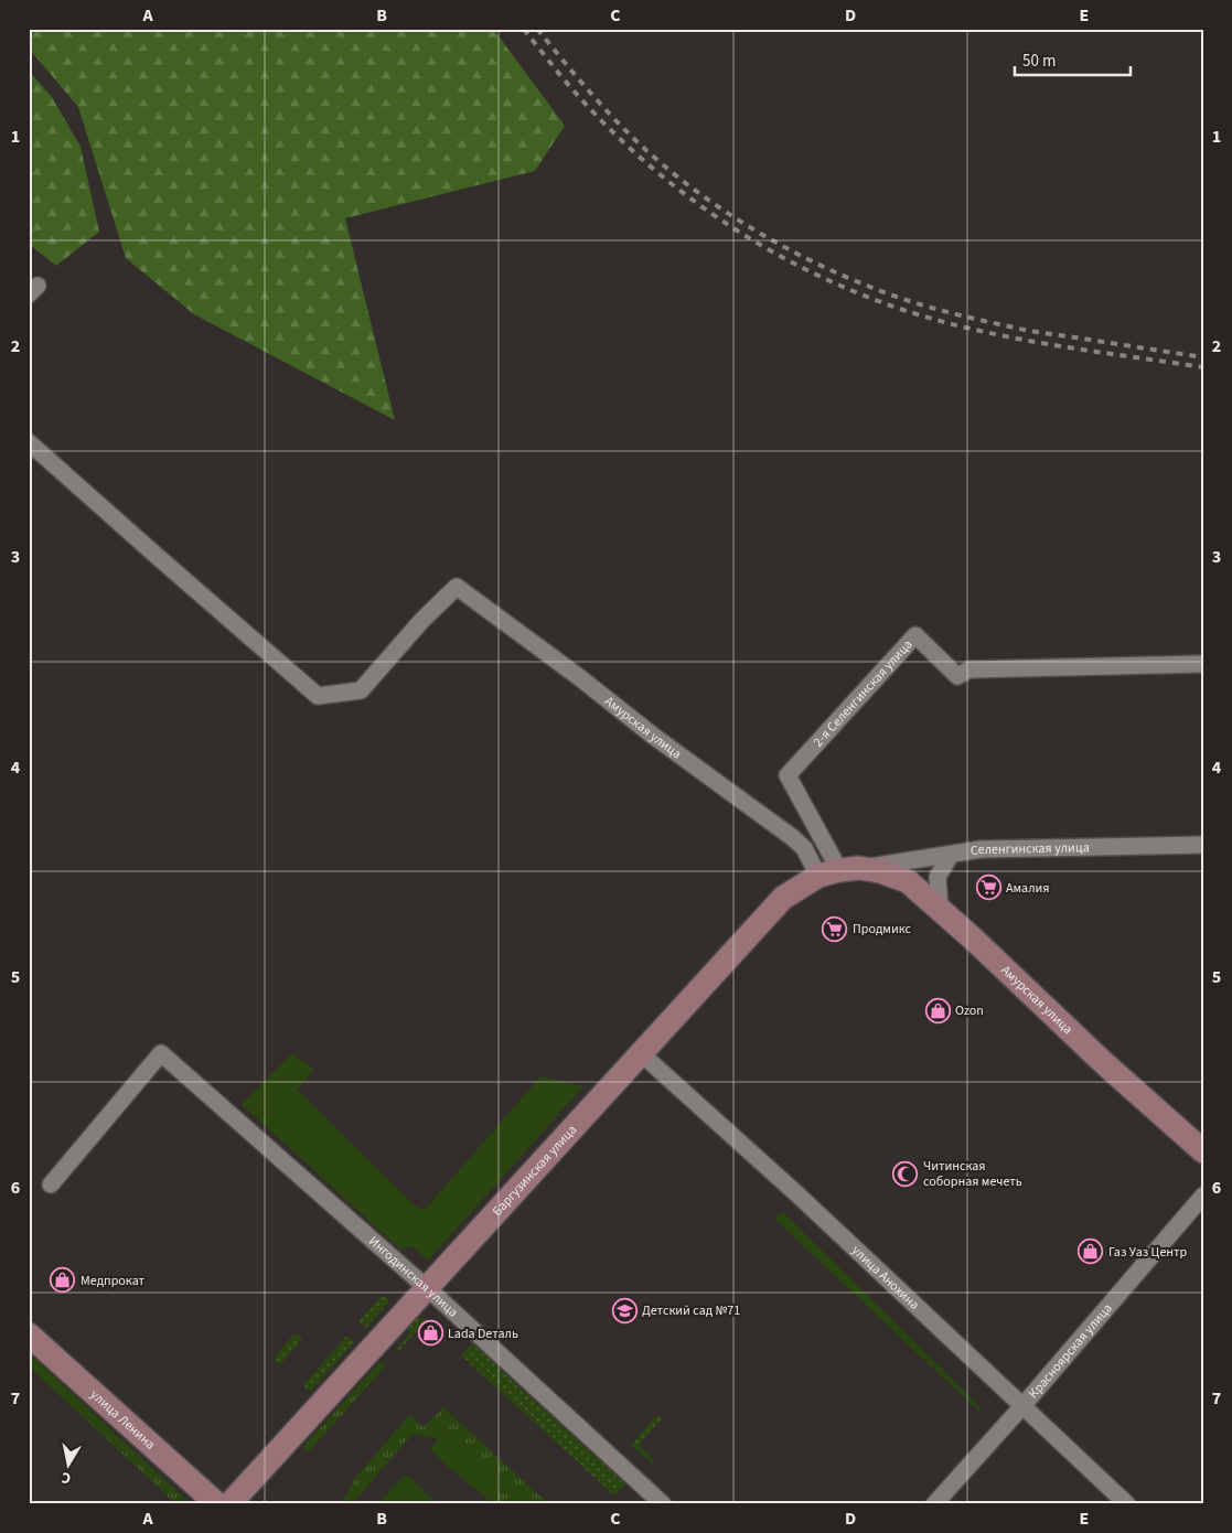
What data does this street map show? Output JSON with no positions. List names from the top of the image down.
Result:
{
  "streets": {
    "main road": ["Амурская улица", "Баргузинская улица", "улица Ленина"],
    "street": [
      "2-я Селенгинская улица",
      "Селенгинская улица",
      "Ингодинская улица",
      "улица Анохина",
      "Красноярская улица"
    ]
  },
  "crossings": [
    ["2-я Селенгинская улица", "Амурская улица"],
    ["2-я Селенгинская улица", "Селенгинская улица"],
    ["2-я Селенгинская улица", "Баргузинская улица"],
    ["Амурская улица", "Селенгинская улица"],
    ["Амурская улица", "Баргузинская улица"],
    ["Селенгинская улица", "Баргузинская улица"],
    ["Баргузинская улица", "Ингодинская улица"],
    ["Баргузинская улица", "улица Анохина"],
    ["улица Анохина", "Красноярская улица"]
  ],
  "places": {
    "supermarket": ["Амалия", "Продмикс"],
    "shop": [
      "Ozon",
      "Газ Уаз Центр",
      "Медпрокат",
      "Lada Dеталь"
    ],
    "mosque": ["Читинская соборная мечеть"],
    "school or university": ["Детский сад №71"]
  },
  "scale_bar": "50 m",
  "north": "bottom",
  "grid": {
    "columns": [
      "A",
      "B",
      "C",
      "D",
      "E"
    ],
    "rows": [
      "1",
      "2",
      "3",
      "4",
      "5",
      "6",
      "7"
    ]
  }
}
